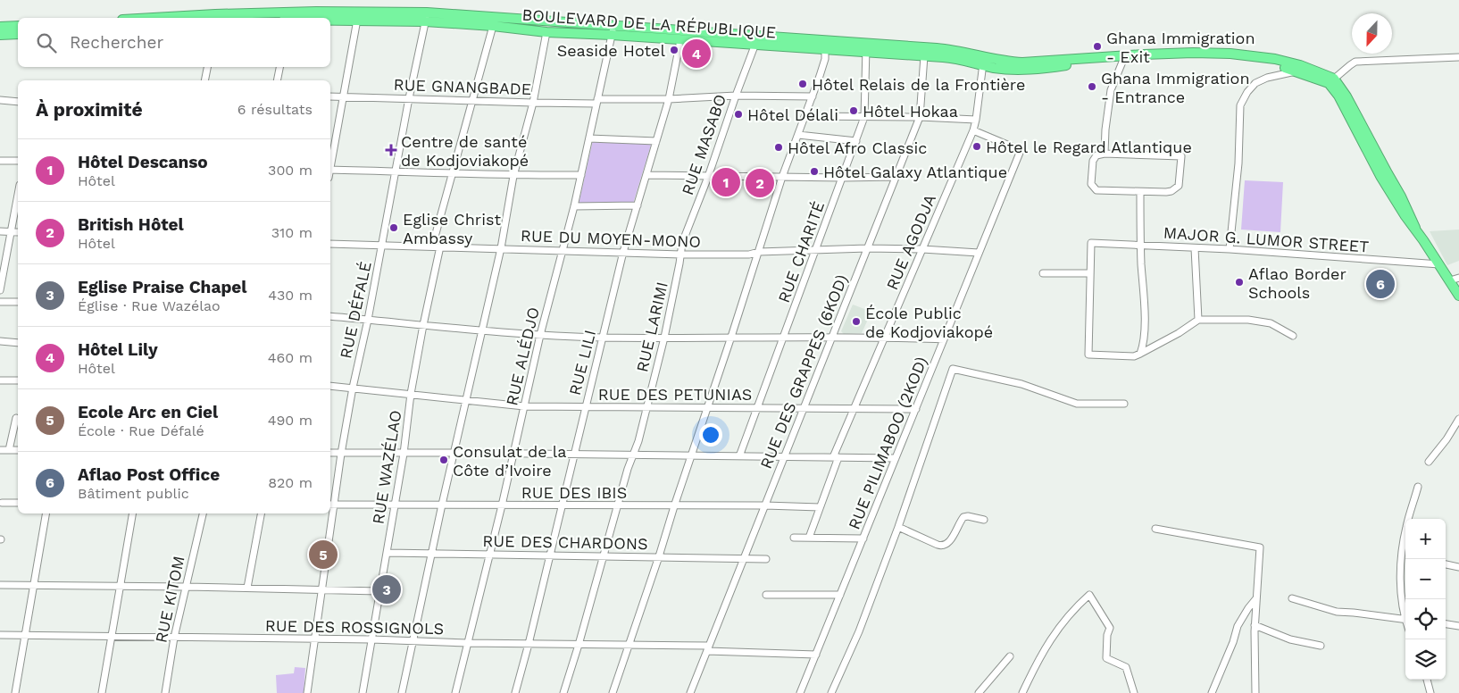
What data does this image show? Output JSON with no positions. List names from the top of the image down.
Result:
{
  "streets": {
    "highway": ["BOULEVARD DE LA RÉPUBLIQUE"],
    "street": [
      "RUE GNANGBADE",
      "RUE MASABO",
      "RUE DU MOYEN-MONO",
      "MAJOR G. LUMOR STREET",
      "RUE AGODJA",
      "RUE CHARITÉ",
      "RUE DÉFALÉ",
      "RUE LARIMI",
      "RUE ALÉDJO",
      "RUE LILI",
      "RUE DES GRAPPES (6KOD)",
      "RUE DES PETUNIAS",
      "RUE PILIMABOO (2KOD)",
      "RUE WAZÉLAO",
      "RUE DES IBIS",
      "RUE DES CHARDONS",
      "RUE KITOM",
      "RUE DES ROSSIGNOLS"
    ]
  },
  "crossings": [
    ["BOULEVARD DE LA RÉPUBLIQUE", "RUE MASABO"],
    ["BOULEVARD DE LA RÉPUBLIQUE", "RUE AGODJA"],
    ["BOULEVARD DE LA RÉPUBLIQUE", "RUE CHARITÉ"],
    ["BOULEVARD DE LA RÉPUBLIQUE", "RUE DÉFALÉ"],
    ["BOULEVARD DE LA RÉPUBLIQUE", "RUE ALÉDJO"],
    ["BOULEVARD DE LA RÉPUBLIQUE", "RUE LILI"],
    ["BOULEVARD DE LA RÉPUBLIQUE", "RUE DES GRAPPES (6KOD)"],
    ["RUE GNANGBADE", "RUE MASABO"],
    ["RUE GNANGBADE", "RUE DÉFALÉ"],
    ["RUE GNANGBADE", "RUE ALÉDJO"],
    ["RUE GNANGBADE", "RUE LILI"],
    ["RUE MASABO", "RUE DU MOYEN-MONO"],
    ["RUE MASABO", "RUE LARIMI"],
    ["RUE DU MOYEN-MONO", "RUE AGODJA"],
    ["RUE DU MOYEN-MONO", "RUE CHARITÉ"],
    ["RUE DU MOYEN-MONO", "RUE DÉFALÉ"],
    ["RUE DU MOYEN-MONO", "RUE LARIMI"],
    ["RUE DU MOYEN-MONO", "RUE ALÉDJO"],
    ["RUE DU MOYEN-MONO", "RUE LILI"],
    ["RUE DU MOYEN-MONO", "RUE DES GRAPPES (6KOD)"],
    ["RUE DU MOYEN-MONO", "RUE PILIMABOO (2KOD)"],
    ["RUE DU MOYEN-MONO", "RUE WAZÉLAO"],
    ["RUE AGODJA", "RUE DES PETUNIAS"],
    ["RUE AGODJA", "RUE PILIMABOO (2KOD)"],
    ["RUE AGODJA", "RUE DES IBIS"],
    ["RUE CHARITÉ", "RUE DES PETUNIAS"],
    ["RUE DÉFALÉ", "RUE DES PETUNIAS"],
    ["RUE DÉFALÉ", "RUE DES IBIS"],
    ["RUE DÉFALÉ", "RUE DES ROSSIGNOLS"],
    ["RUE LARIMI", "RUE DES PETUNIAS"],
    ["RUE LARIMI", "RUE DES IBIS"],
    ["RUE LARIMI", "RUE DES CHARDONS"],
    ["RUE LARIMI", "RUE DES ROSSIGNOLS"],
    ["RUE ALÉDJO", "RUE DES PETUNIAS"],
    ["RUE ALÉDJO", "RUE DES IBIS"],
    ["RUE ALÉDJO", "RUE DES CHARDONS"],
    ["RUE ALÉDJO", "RUE DES ROSSIGNOLS"],
    ["RUE LILI", "RUE DES PETUNIAS"],
    ["RUE LILI", "RUE DES IBIS"],
    ["RUE LILI", "RUE DES CHARDONS"],
    ["RUE LILI", "RUE DES ROSSIGNOLS"],
    ["RUE DES GRAPPES (6KOD)", "RUE DES PETUNIAS"],
    ["RUE DES GRAPPES (6KOD)", "RUE DES IBIS"],
    ["RUE DES GRAPPES (6KOD)", "RUE DES CHARDONS"],
    ["RUE DES GRAPPES (6KOD)", "RUE DES ROSSIGNOLS"],
    ["RUE DES PETUNIAS", "RUE PILIMABOO (2KOD)"],
    ["RUE DES PETUNIAS", "RUE WAZÉLAO"],
    ["RUE PILIMABOO (2KOD)", "RUE DES ROSSIGNOLS"],
    ["RUE WAZÉLAO", "RUE DES IBIS"],
    ["RUE WAZÉLAO", "RUE DES CHARDONS"],
    ["RUE WAZÉLAO", "RUE DES ROSSIGNOLS"],
    ["RUE KITOM", "RUE DES ROSSIGNOLS"]
  ],
  "places": {
    "other": [
      "Ghana Immigration - Exit",
      "Seaside Hotel",
      "Hôtel Relais de la Frontière",
      "Ghana Immigration - Entrance",
      "Hôtel Hokaa",
      "Hôtel Délali",
      "Hôtel le Regard Atlantique",
      "Hôtel Afro Classic",
      "Hôtel Galaxy Atlantique",
      "Eglise Christ Ambassy",
      "Aflao Border Schools",
      "École Public de Kodjoviakopé",
      "Consulat de la Côte d’Ivoire"
    ],
    "health": ["Centre de santé de Kodjoviakopé"]
  },
  "north": "bottom",
  "page": {
    "search": "Rechercher",
    "pins": [
      "4",
      "1",
      "2",
      "6",
      "5",
      "3"
    ],
    "heading": ["À proximité", "6 résultats"],
    "list": [
      {
        "mark": "1",
        "name": "Hôtel Descanso",
        "note": "Hôtel",
        "value": "300 m"
      },
      {
        "mark": "2",
        "name": "British Hôtel",
        "note": "Hôtel",
        "value": "310 m"
      },
      {
        "mark": "3",
        "name": "Eglise Praise Chapel",
        "note": "Église · Rue Wazélao",
        "value": "430 m"
      },
      {
        "mark": "4",
        "name": "Hôtel Lily",
        "note": "Hôtel",
        "value": "460 m"
      },
      {
        "mark": "5",
        "name": "Ecole Arc en Ciel",
        "note": "École · Rue Défalé",
        "value": "490 m"
      },
      {
        "mark": "6",
        "name": "Aflao Post Office",
        "note": "Bâtiment public",
        "value": "820 m"
      }
    ],
    "map_buttons": ["+", "−"]
  }
}
